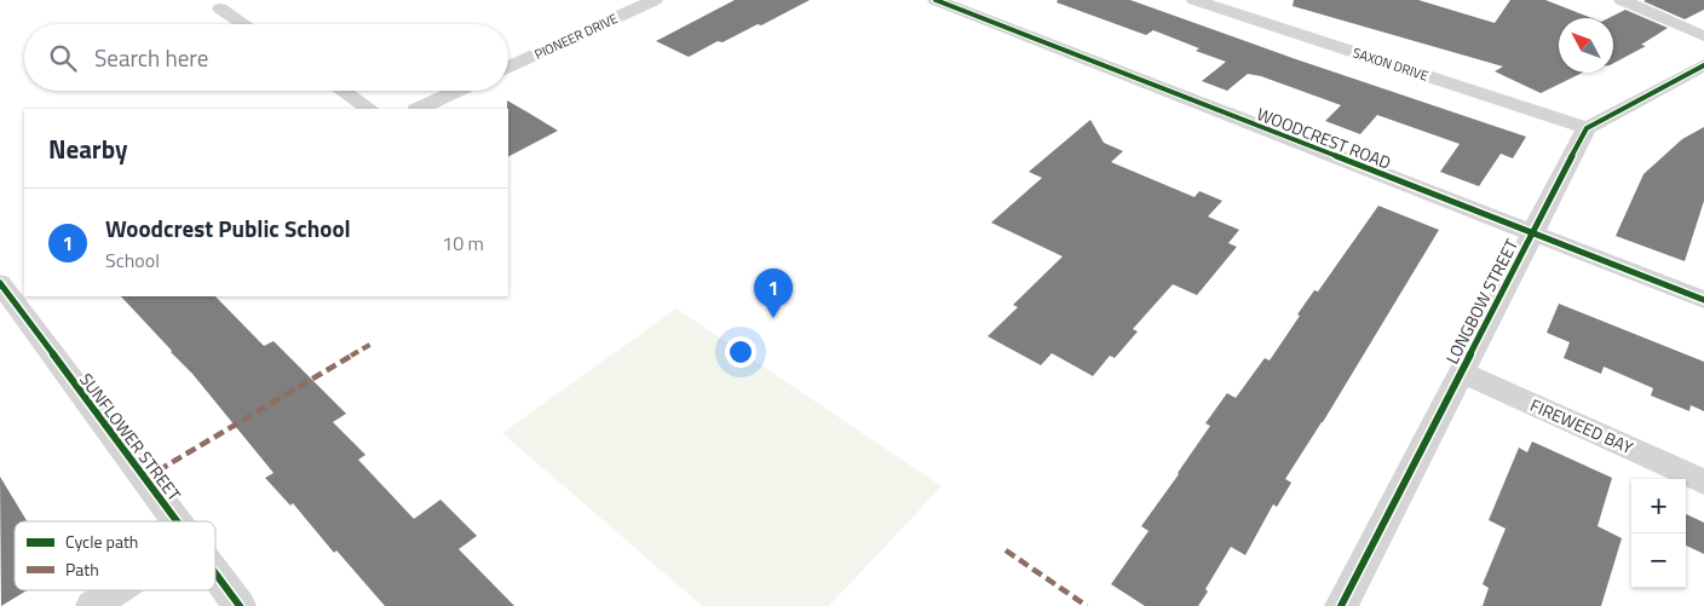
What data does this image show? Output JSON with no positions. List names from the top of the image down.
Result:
{
  "streets": {
    "street": [
      "PIONEER DRIVE",
      "SAXON DRIVE",
      "WOODCREST ROAD",
      "LONGBOW STREET",
      "FIREWEED BAY",
      "SUNFLOWER STREET"
    ]
  },
  "crossings": [
    ["SAXON DRIVE", "LONGBOW STREET"],
    ["WOODCREST ROAD", "LONGBOW STREET"],
    ["LONGBOW STREET", "FIREWEED BAY"]
  ],
  "legend": ["Cycle path", "Path"],
  "north": "top left",
  "page": {
    "search": "Search here",
    "heading": "Nearby",
    "list": [
      {
        "mark": "1",
        "name": "Woodcrest Public School",
        "note": "School",
        "value": "10 m"
      }
    ],
    "pins": "1",
    "map_buttons": ["+", "−"]
  }
}
